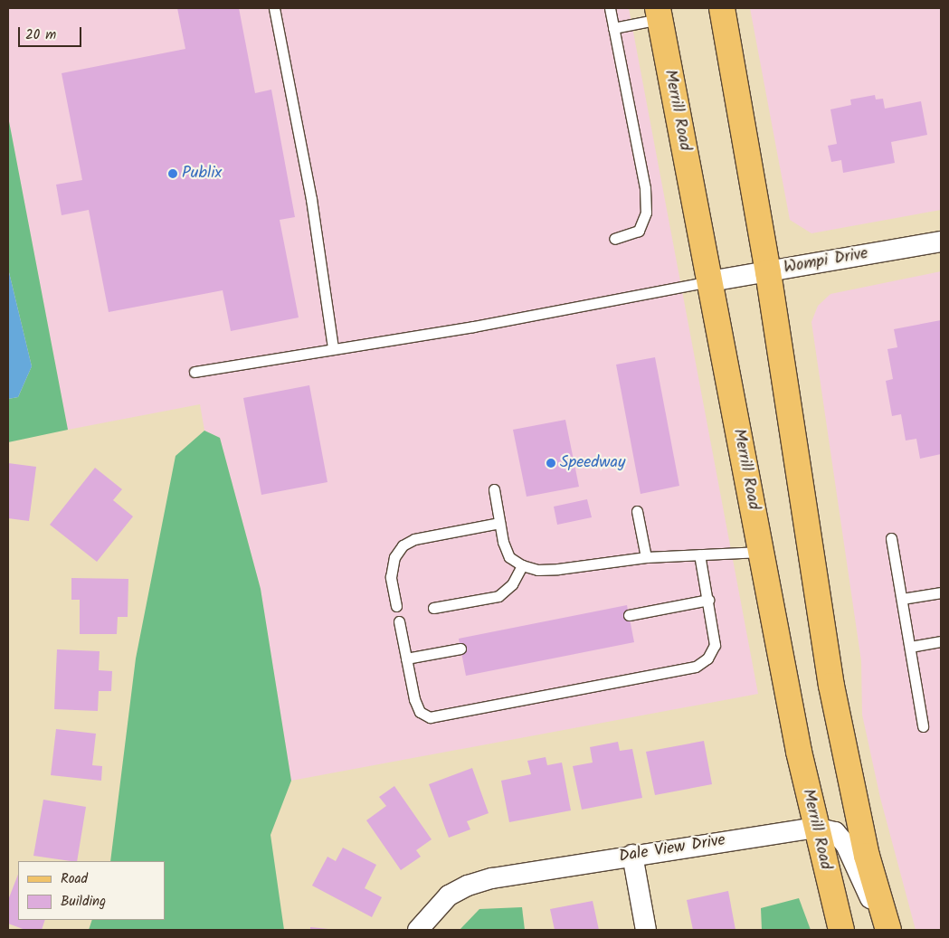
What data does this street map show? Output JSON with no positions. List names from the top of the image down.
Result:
{
  "streets": {
    "main road": ["Merrill Road"],
    "street": ["Wompi Drive", "Dale View Drive"]
  },
  "crossings": [
    ["Merrill Road", "Wompi Drive"],
    ["Merrill Road", "Dale View Drive"]
  ],
  "places": ["Publix", "Speedway"],
  "legend": ["Road", "Building"],
  "scale_bar": "20 m"
}
